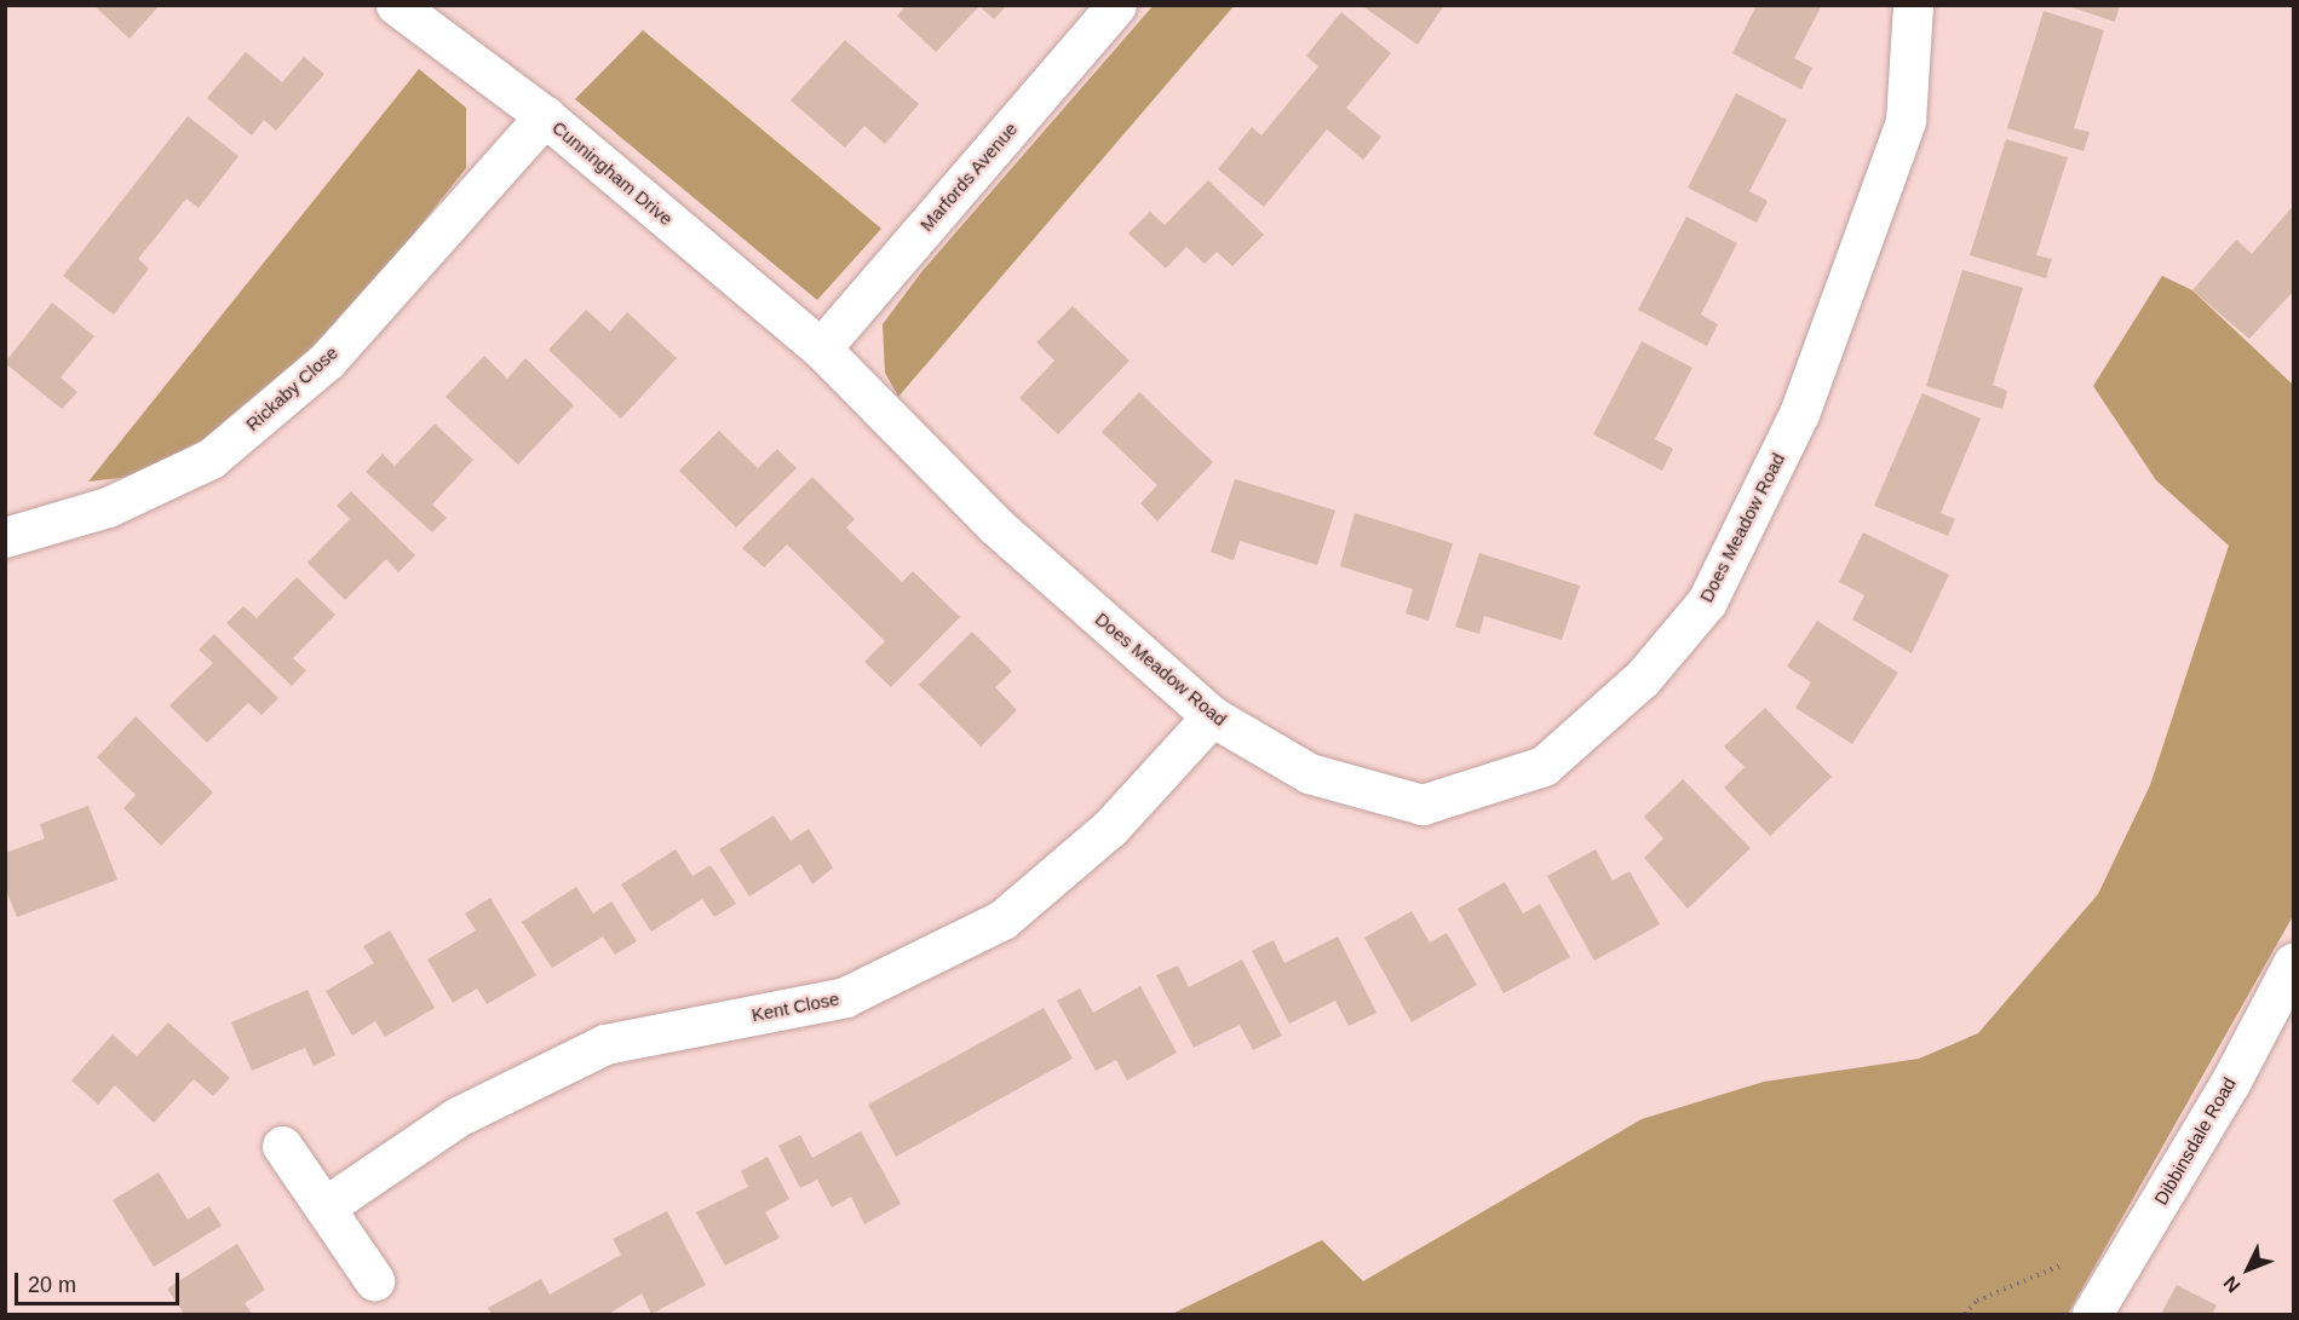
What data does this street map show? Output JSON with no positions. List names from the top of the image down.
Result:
{
  "streets": {
    "street": [
      "Cunningham Drive",
      "Marfords Avenue",
      "Rickaby Close",
      "Does Meadow Road",
      "Kent Close",
      "Dibbinsdale Road"
    ]
  },
  "crossings": [
    ["Cunningham Drive", "Marfords Avenue"],
    ["Cunningham Drive", "Rickaby Close"],
    ["Cunningham Drive", "Does Meadow Road"],
    ["Marfords Avenue", "Does Meadow Road"],
    ["Does Meadow Road", "Kent Close"]
  ],
  "scale_bar": "20 m",
  "north": "bottom left"
}
